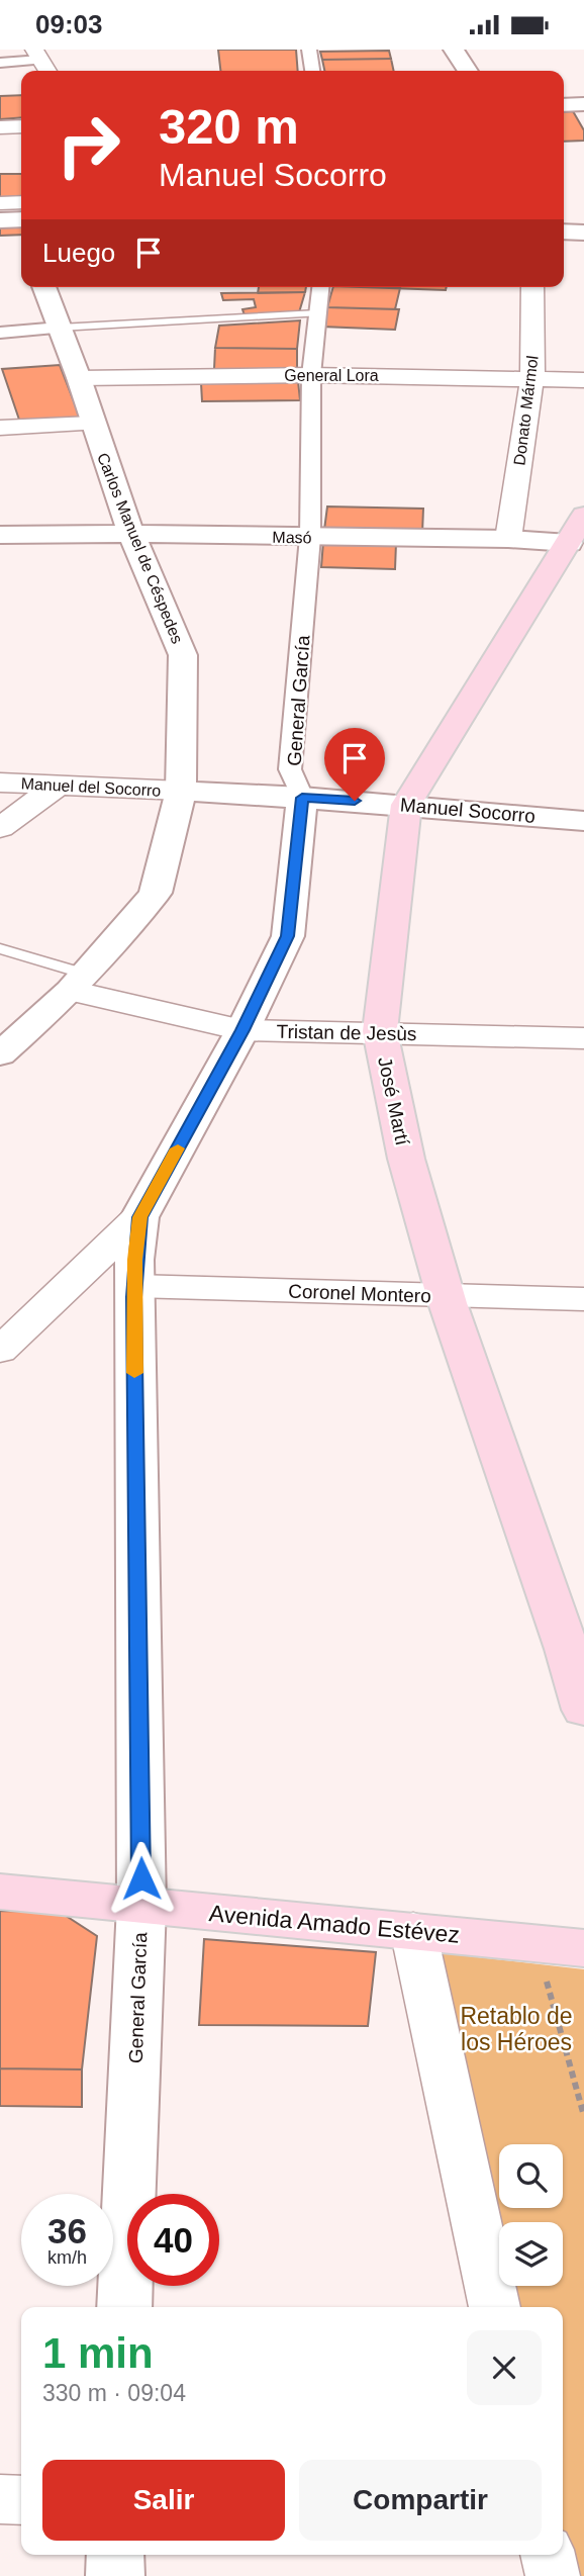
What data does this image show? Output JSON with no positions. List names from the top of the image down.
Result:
{
  "streets": {
    "main road": ["José Martí", "Avenida Amado Estévez"],
    "street": [
      "General Lora",
      "Donato Mármol",
      "Masó",
      "Carlos Manuel de Céspedes",
      "General García",
      "Manuel del Socorro",
      "Manuel Socorro",
      "Tristan de Jesùs",
      "Coronel Montero"
    ]
  },
  "crossings": [
    ["General Lora", "Donato Mármol"],
    ["General Lora", "Carlos Manuel de Céspedes"],
    ["General Lora", "General García"],
    ["Donato Mármol", "Masó"],
    ["Masó", "Carlos Manuel de Céspedes"],
    ["Masó", "General García"],
    ["Masó", "José Martí"],
    ["Carlos Manuel de Céspedes", "Manuel del Socorro"],
    ["Carlos Manuel de Céspedes", "Manuel Socorro"],
    ["Carlos Manuel de Céspedes", "Tristan de Jesùs"],
    ["General García", "Manuel Socorro"],
    ["General García", "Tristan de Jesùs"],
    ["General García", "Coronel Montero"],
    ["General García", "Avenida Amado Estévez"],
    ["Manuel del Socorro", "Manuel Socorro"],
    ["Manuel Socorro", "José Martí"],
    ["Tristan de Jesùs", "José Martí"],
    ["José Martí", "Coronel Montero"]
  ],
  "parks": ["Retablo de los Héroes"],
  "page": {
    "status": "09:03",
    "turn": ["320 m", "Manuel Socorro"],
    "then": "Luego",
    "speed": "36 km/h",
    "limit": "40",
    "heading": ["1 min", "330 m · 09:04"],
    "buttons": ["Salir", "Compartir"]
  }
}
